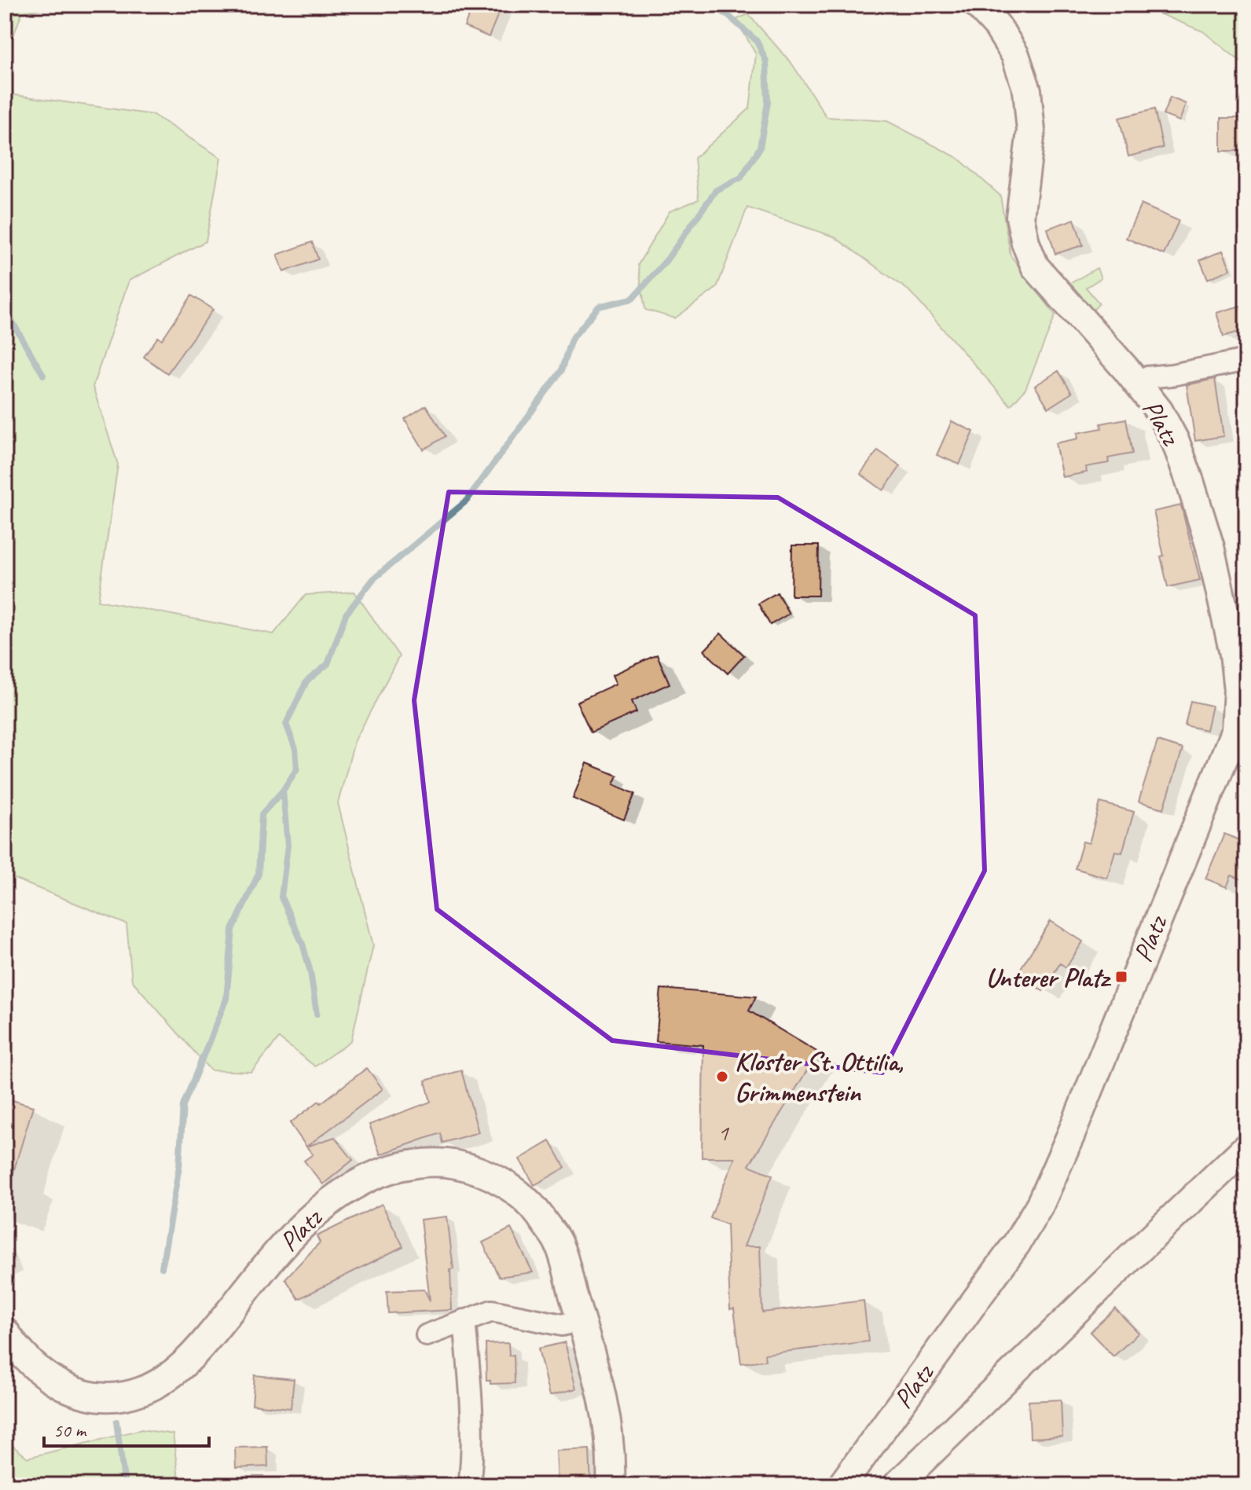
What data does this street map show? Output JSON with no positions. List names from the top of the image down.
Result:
{
  "streets": {
    "street": ["Platz"]
  },
  "places": {
    "transit": ["Unterer Platz"],
    "other": ["Kloster St. Ottilia, Grimmenstein"]
  },
  "house_numbers": ["1"],
  "scale_bar": "50 m"
}
